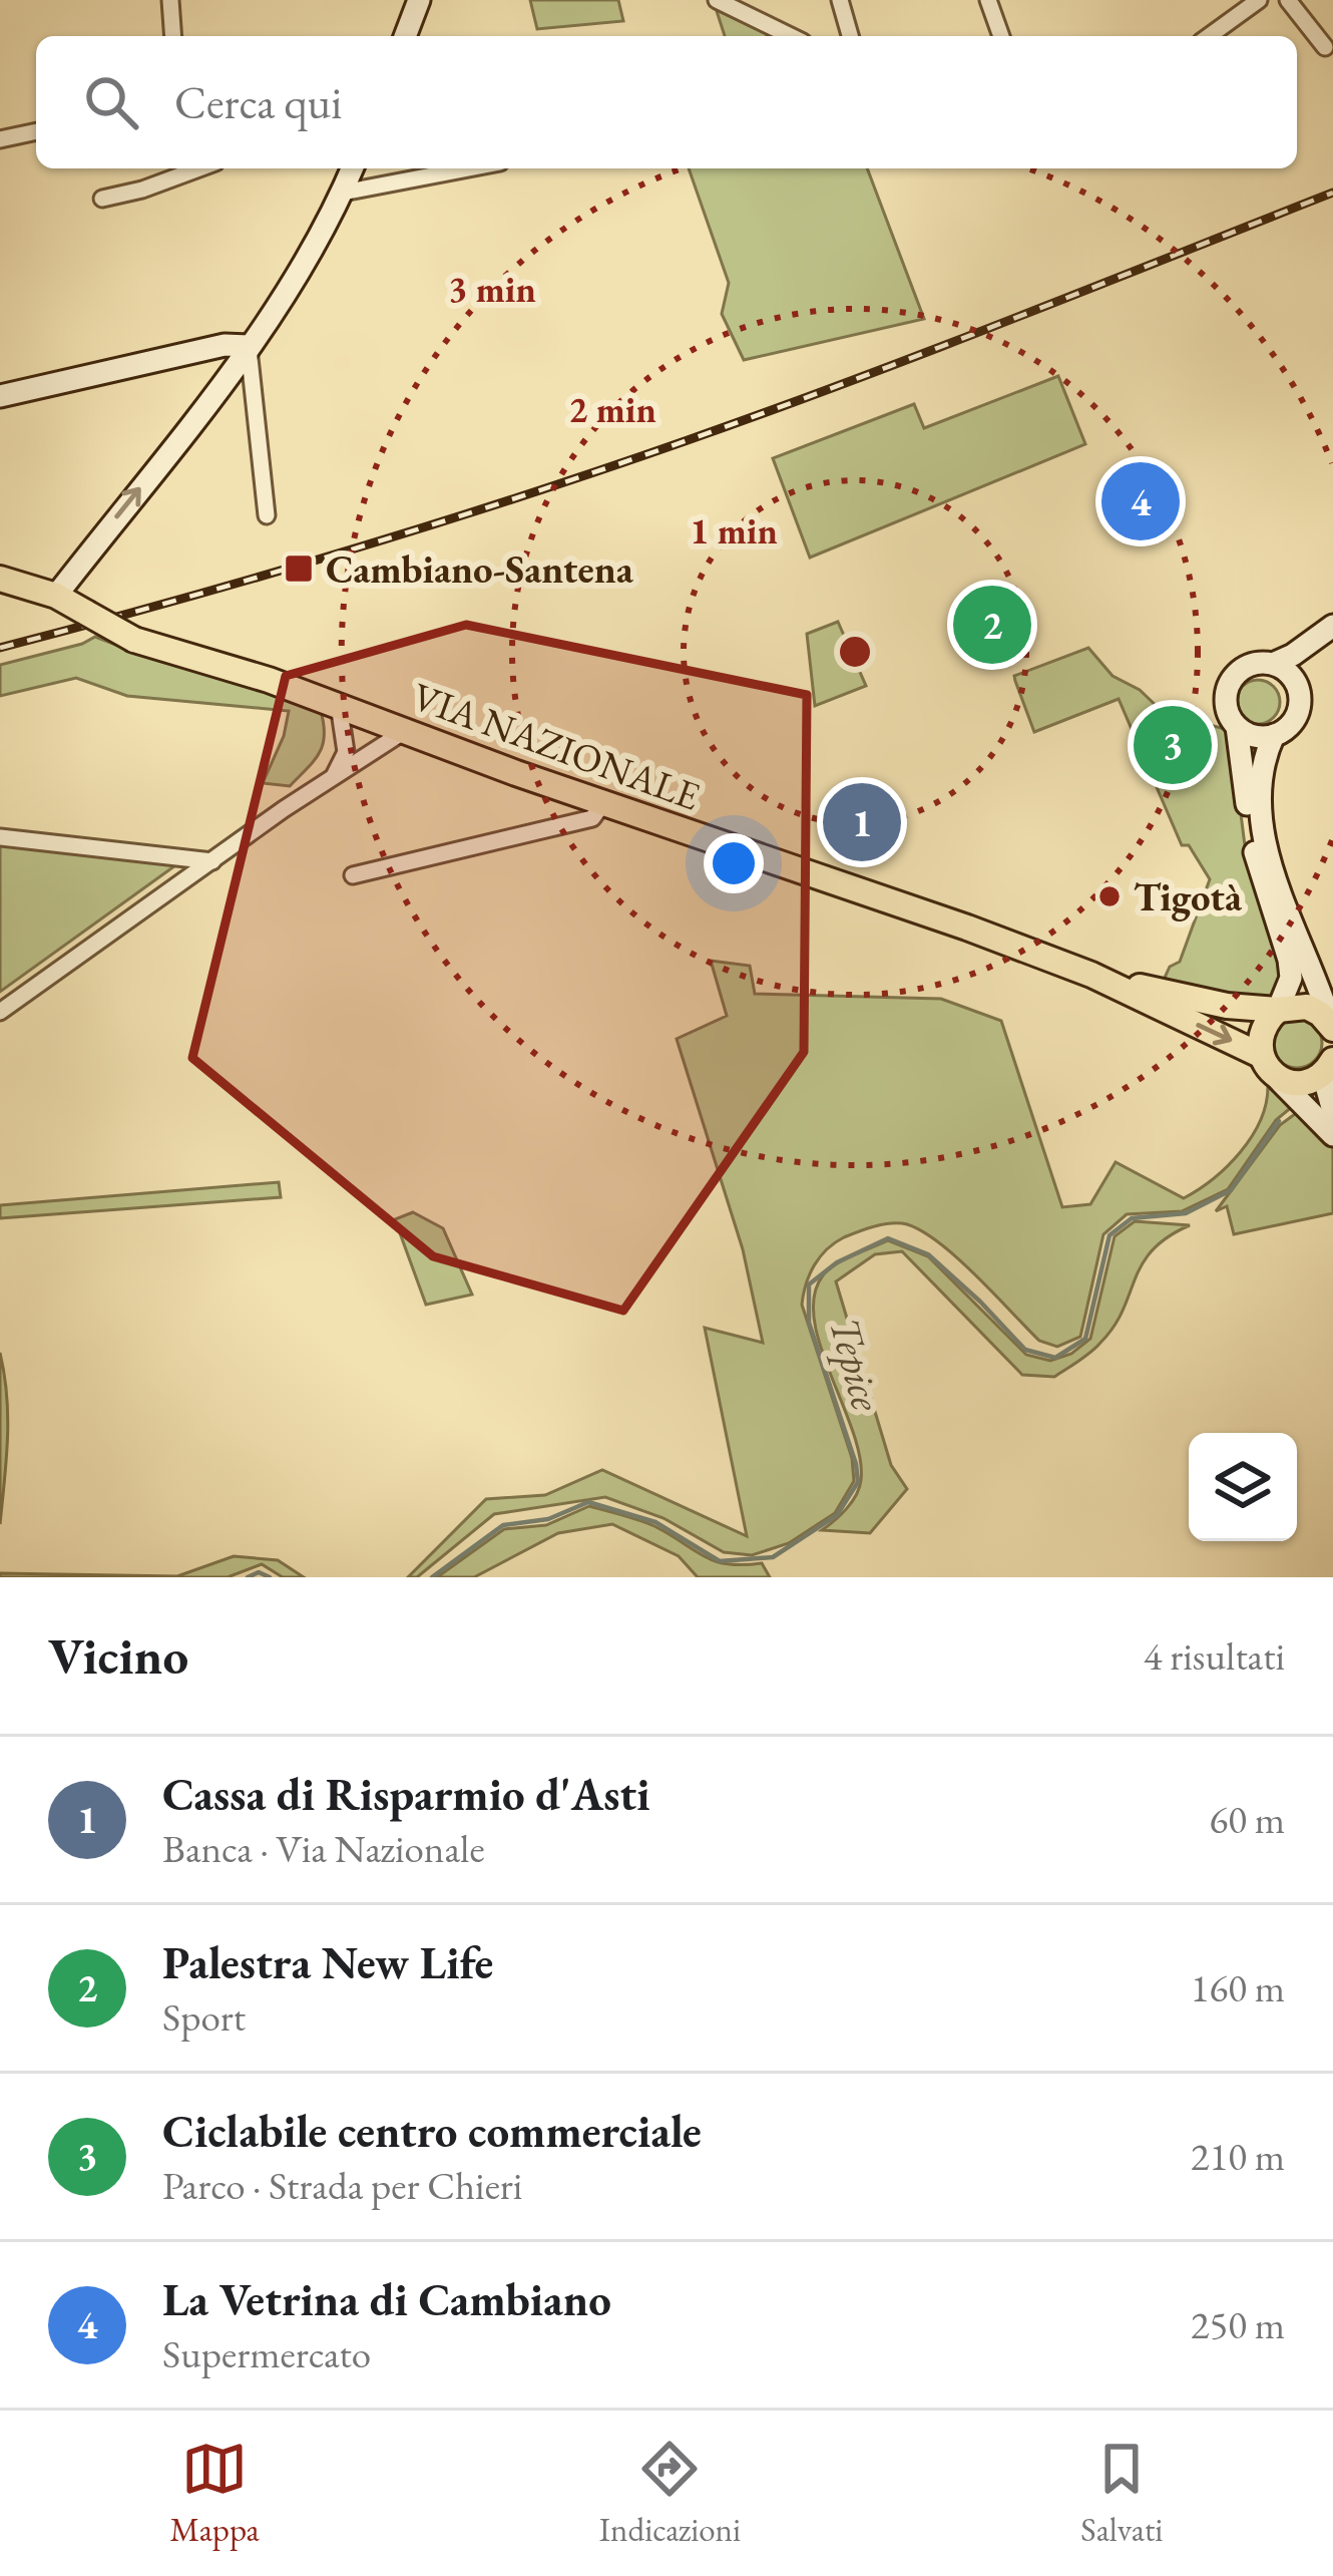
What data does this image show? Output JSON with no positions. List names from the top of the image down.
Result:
{
  "streets": {
    "main road": ["VIA NAZIONALE"]
  },
  "water": ["Tepice"],
  "places": {
    "transit": ["Cambiano-Santena"],
    "other": ["Tigotà"]
  },
  "page": {
    "search": "Cerca qui",
    "pins": [
      "4",
      "2",
      "3",
      "1"
    ],
    "heading": ["Vicino", "4 risultati"],
    "list": [
      {
        "mark": "1",
        "name": "Cassa di Risparmio d'Asti",
        "note": "Banca · Via Nazionale",
        "value": "60 m"
      },
      {
        "mark": "2",
        "name": "Palestra New Life",
        "note": "Sport",
        "value": "160 m"
      },
      {
        "mark": "3",
        "name": "Ciclabile centro commerciale",
        "note": "Parco · Strada per Chieri",
        "value": "210 m"
      },
      {
        "mark": "4",
        "name": "La Vetrina di Cambiano",
        "note": "Supermercato",
        "value": "250 m"
      }
    ],
    "nav": ["Mappa", "Indicazioni", "Salvati"]
  },
  "rings": ["3 min", "2 min", "1 min"]
}
